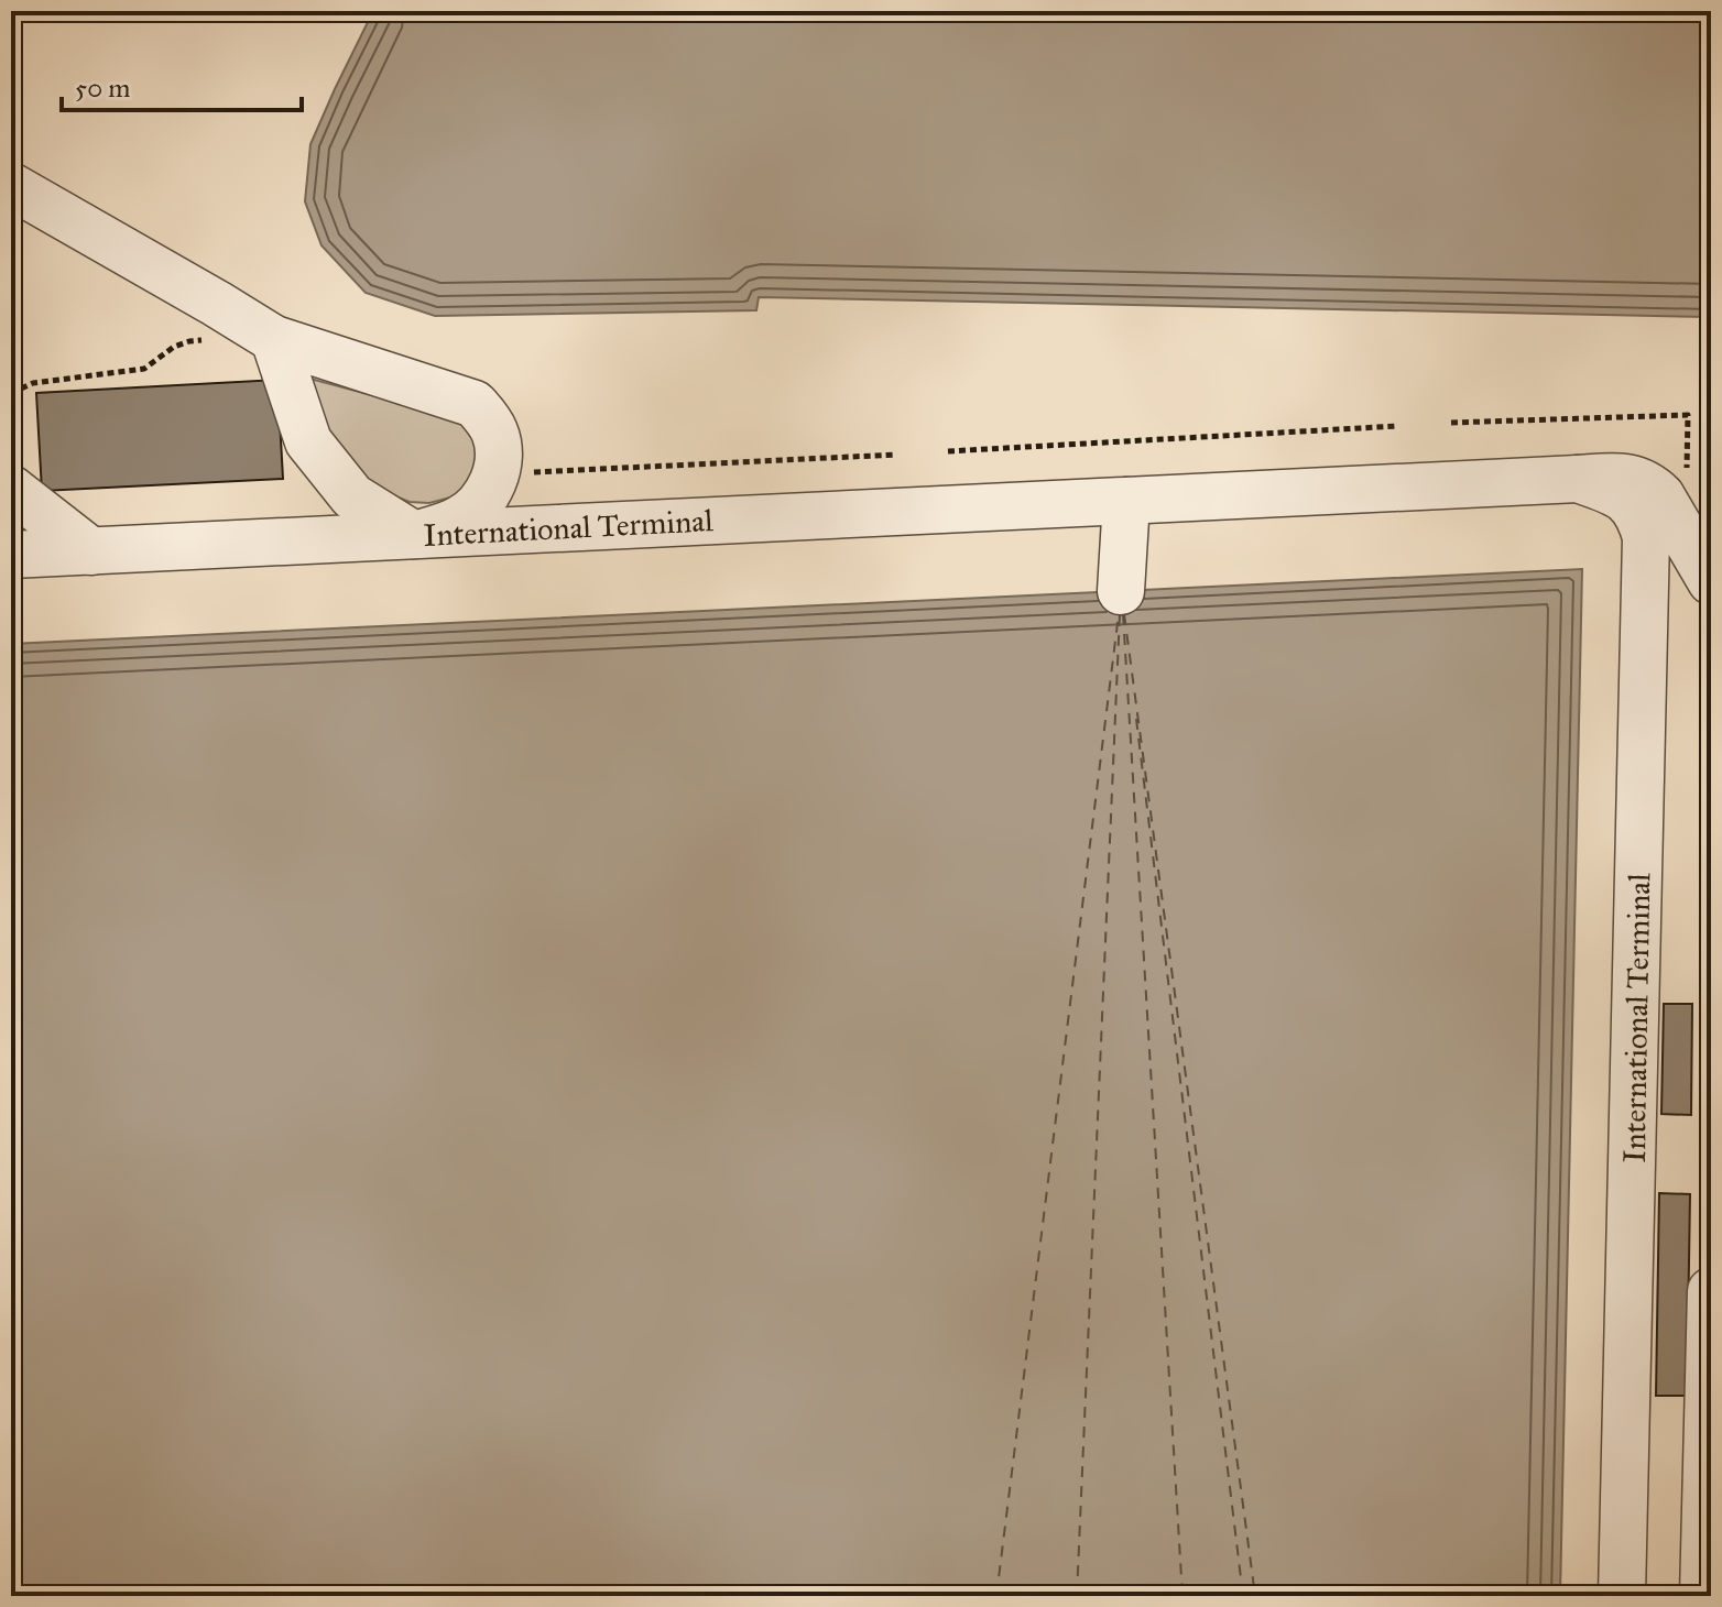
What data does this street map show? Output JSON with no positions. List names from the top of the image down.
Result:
{
  "streets": {
    "lane": ["International Terminal"]
  },
  "scale_bar": "50 m"
}
